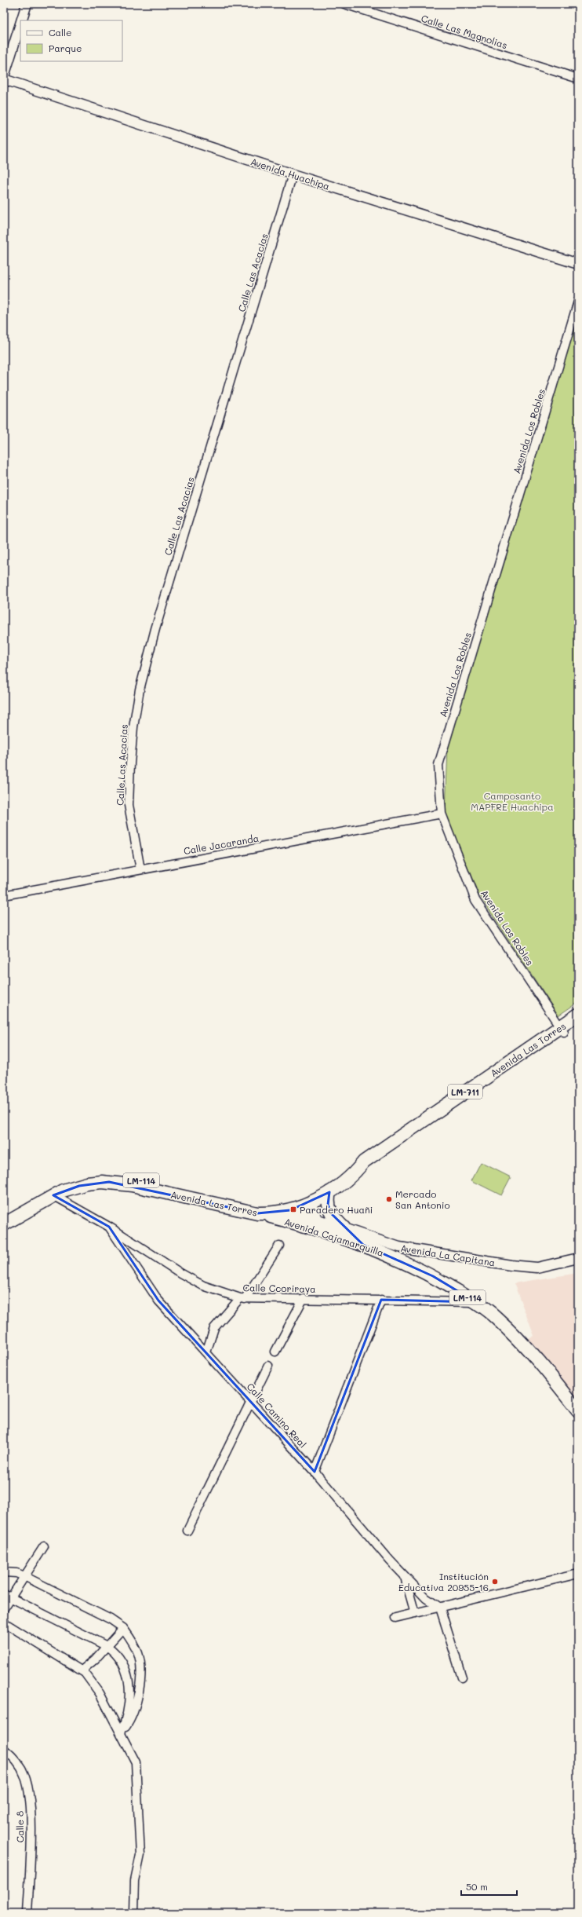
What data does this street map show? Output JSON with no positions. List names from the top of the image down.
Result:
{
  "streets": {
    "main road": [
      "Avenida Las Torres",
      "LM-711",
      "LM-114",
      "Avenida Cajamarquilla"
    ],
    "street": [
      "Calle Las Magnolias",
      "Avenida Huachipa",
      "Calle Las Acacias",
      "Avenida Los Robles",
      "Calle Jacaranda",
      "Avenida La Capitana",
      "Calle Ccoriraya",
      "Calle Camino Real",
      "Calle 8"
    ]
  },
  "crossings": [
    ["Avenida Huachipa", "Calle Las Acacias"],
    ["Calle Las Acacias", "Calle Jacaranda"],
    ["Avenida Los Robles", "Calle Jacaranda"],
    ["Avenida Los Robles", "Avenida Las Torres"],
    ["Avenida Las Torres", "Avenida Cajamarquilla"],
    ["Avenida Las Torres", "Avenida La Capitana"],
    ["Avenida Las Torres", "Calle Ccoriraya"],
    ["Avenida Cajamarquilla", "Calle Ccoriraya"],
    ["Calle Ccoriraya", "Calle Camino Real"]
  ],
  "parks": ["Camposanto MAPFRE Huachipa"],
  "places": {
    "other": ["Mercado San Antonio", "Institución Educativa 20955-16"],
    "transit": ["Paradero Huañi"]
  },
  "legend": ["Calle", "Parque"],
  "scale_bar": "50 m"
}
